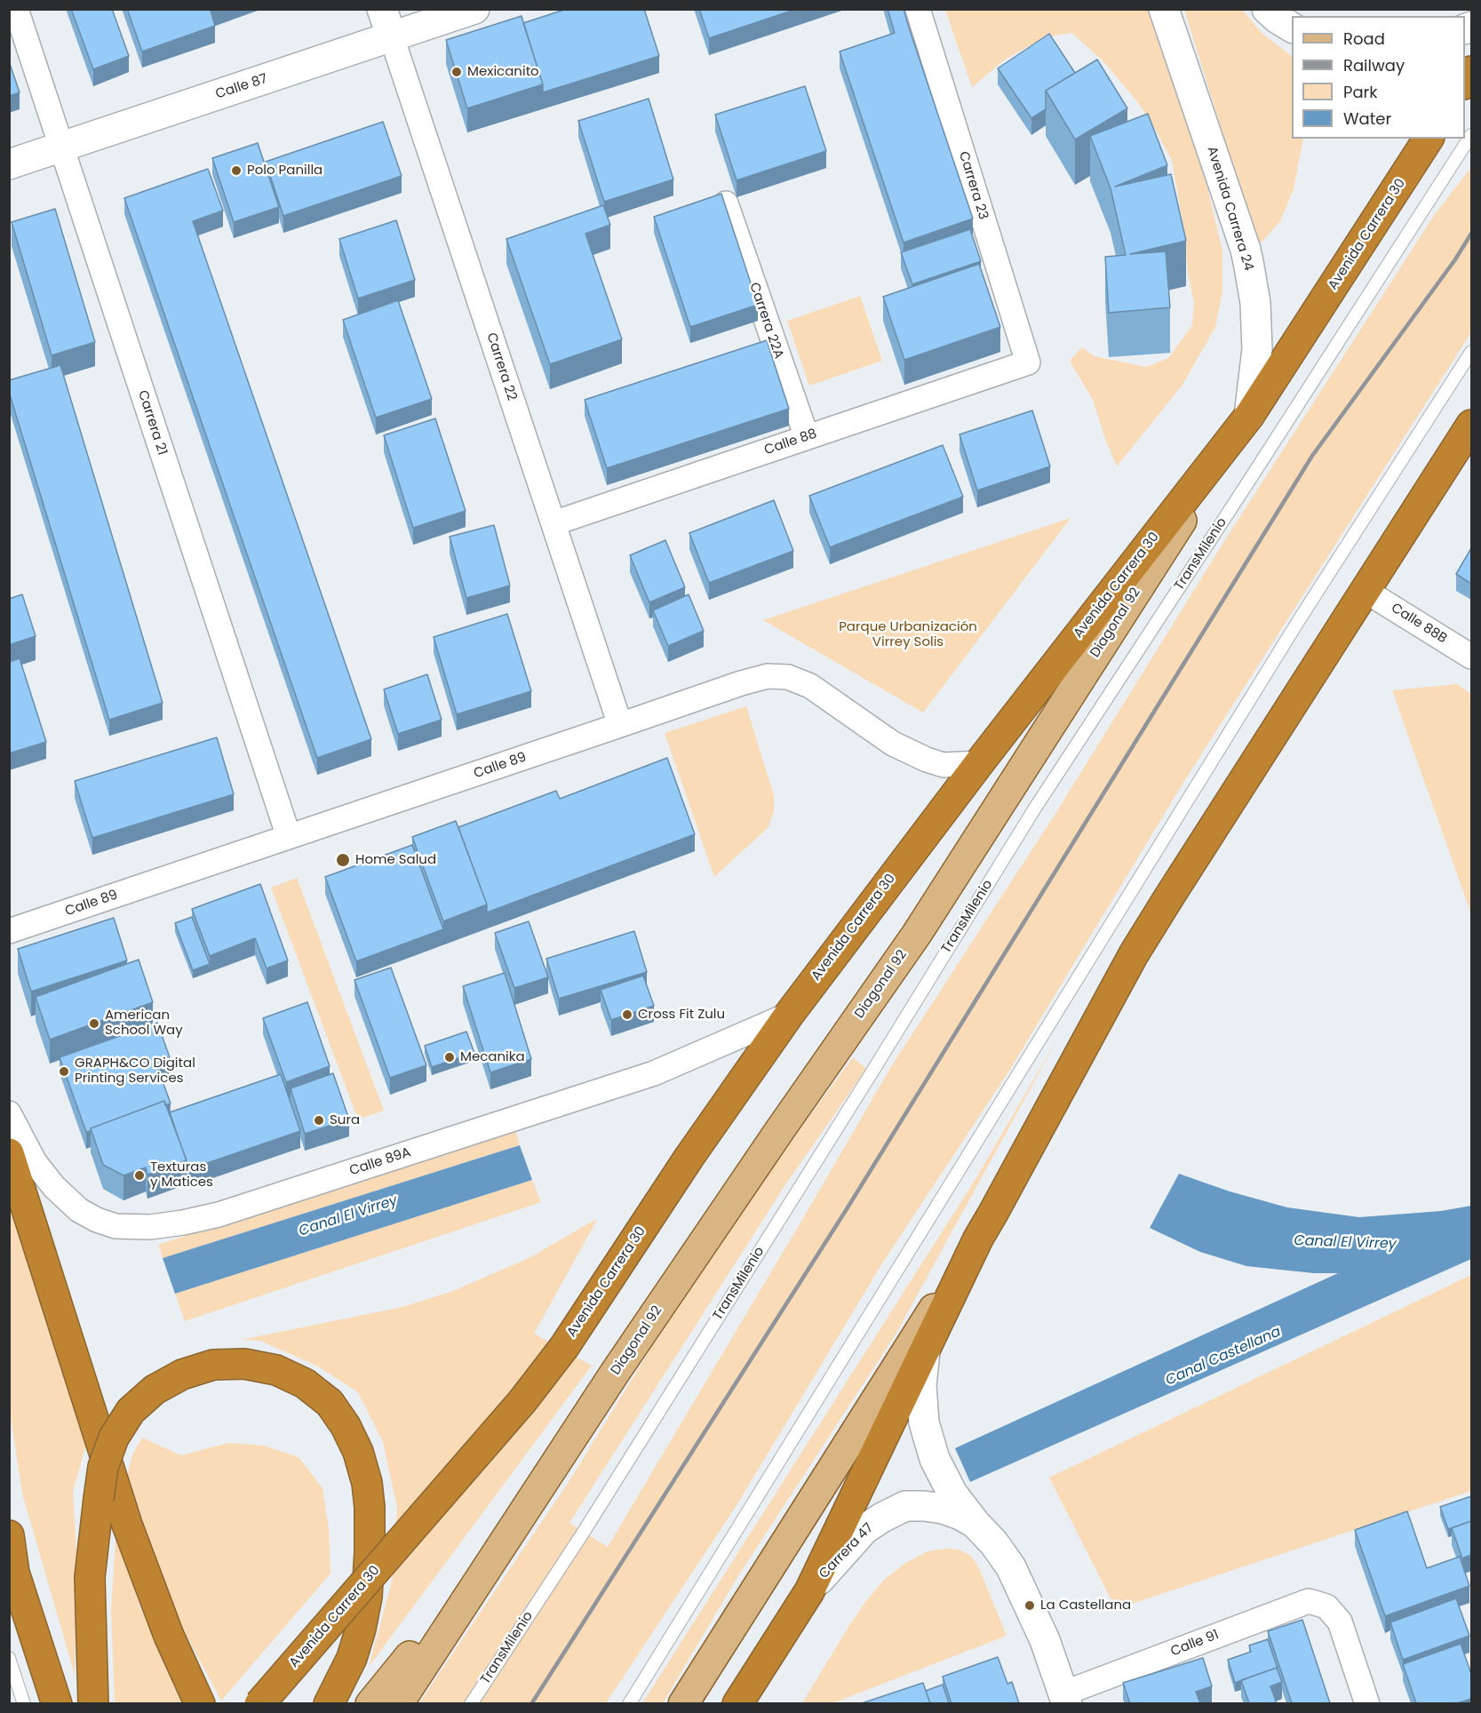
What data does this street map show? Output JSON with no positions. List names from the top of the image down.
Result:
{
  "streets": {
    "highway": ["Avenida Carrera 30"],
    "main road": ["Diagonal 92"],
    "street": [
      "Calle 87",
      "Carrera 23",
      "Avenida Carrera 24",
      "Carrera 22A",
      "Carrera 22",
      "Carrera 21",
      "Calle 88",
      "Calle 88B",
      "Calle 89",
      "Calle 89A",
      "Carrera 47",
      "Calle 91"
    ],
    "lane": ["TransMilenio"]
  },
  "crossings": [
    ["Calle 87", "Carrera 22"],
    ["Calle 87", "Carrera 21"],
    ["Carrera 23", "Calle 88"],
    ["Avenida Carrera 24", "Avenida Carrera 30"],
    ["Avenida Carrera 24", "Diagonal 92"],
    ["Avenida Carrera 30", "Diagonal 92"],
    ["Avenida Carrera 30", "Calle 89"],
    ["Avenida Carrera 30", "Calle 89A"],
    ["Carrera 22A", "Calle 88"],
    ["Carrera 22", "Calle 88"],
    ["Carrera 22", "Calle 89"],
    ["Carrera 21", "Calle 89"],
    ["Carrera 47", "Calle 91"]
  ],
  "water": ["Canal El Virrey", "Canal Castellana"],
  "parks": ["Parque Urbanización Virrey Solis"],
  "places": [
    "Mexicanito",
    "Polo Panilla",
    "Home Salud",
    "Cross Fit Zulu",
    "American School Way",
    "Mecanika",
    "GRAPH&CO Digital Printing Services",
    "Sura",
    "Texturas y Matices",
    "La Castellana"
  ],
  "legend": [
    "Road",
    "Railway",
    "Park",
    "Water"
  ]
}
